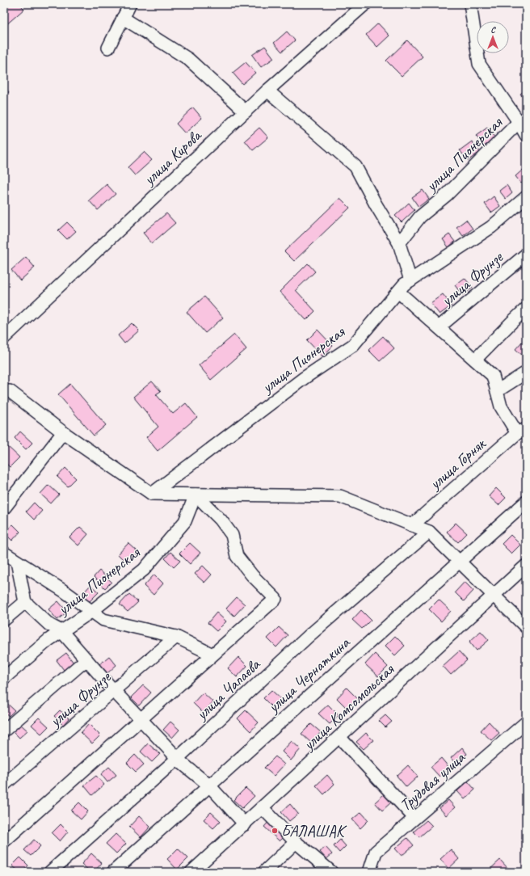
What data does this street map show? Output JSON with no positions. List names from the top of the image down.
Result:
{
  "streets": {
    "street": [
      "улица Пионерская",
      "улица Кирова",
      "улица Фрунзе",
      "улица Горняк",
      "улица Чернаткина",
      "улица Чапаева",
      "улица Комсомольская",
      "Трудовая улица"
    ]
  },
  "places": ["БАЛАШАК"],
  "north": "top"
}
